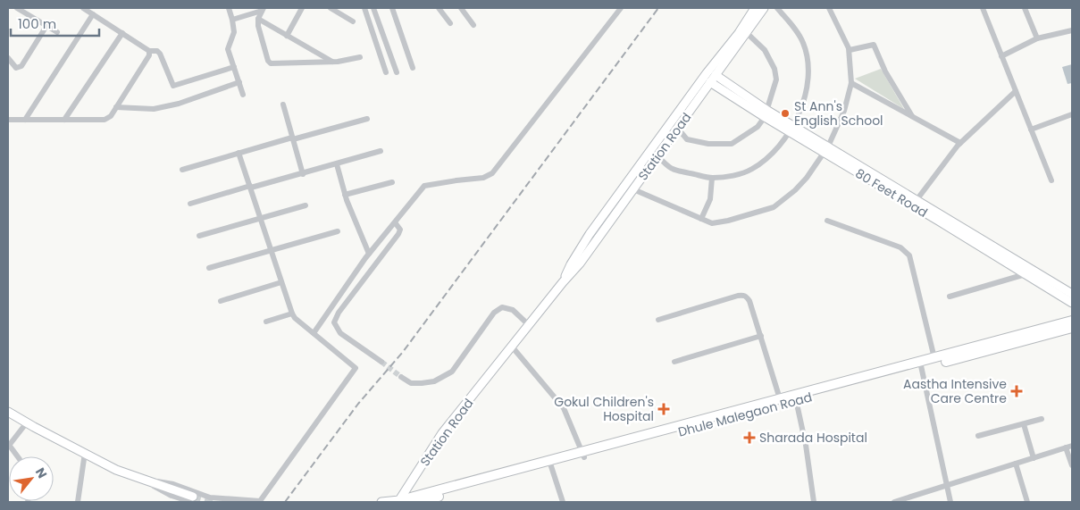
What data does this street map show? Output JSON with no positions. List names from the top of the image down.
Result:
{
  "streets": {
    "main road": ["Station Road", "80 Feet Road", "Dhule Malegaon Road"]
  },
  "crossings": [
    ["Station Road", "80 Feet Road"]
  ],
  "places": {
    "other": ["St Ann's English School"],
    "health": ["Aastha Intensive Care Centre", "Gokul Children's Hospital", "Sharada Hospital"]
  },
  "scale_bar": "100 m",
  "north": "top right"
}
